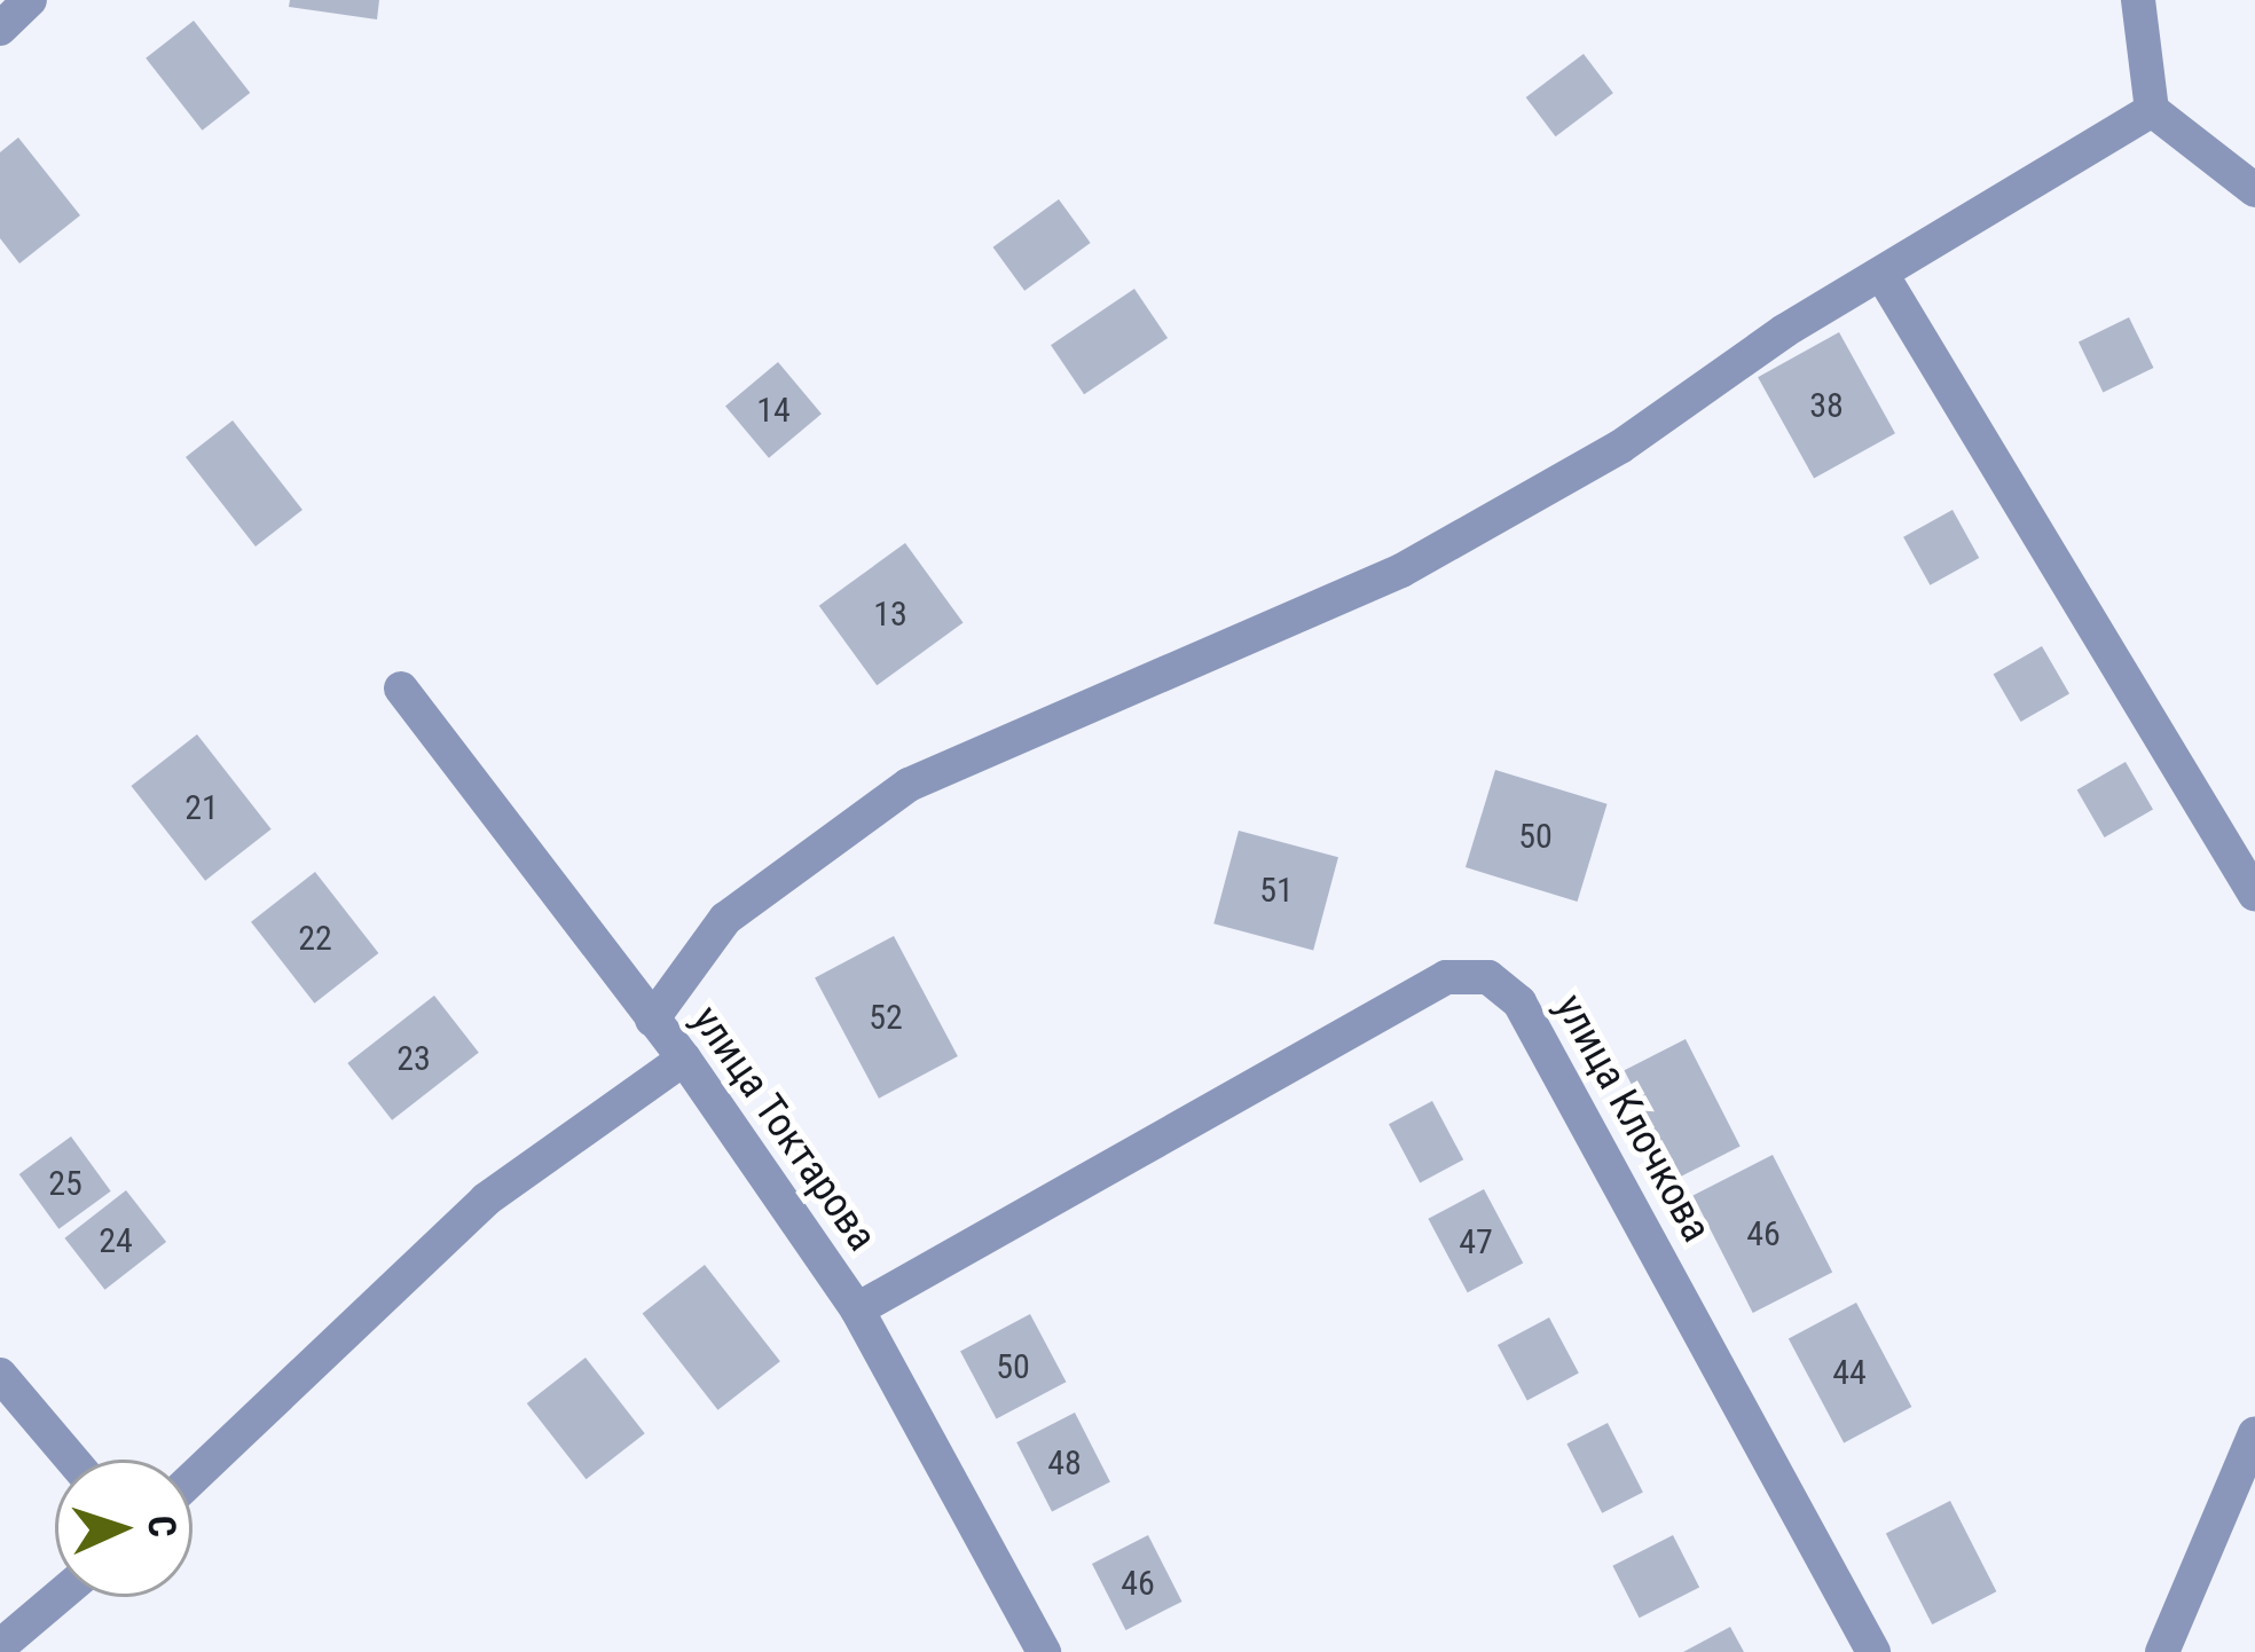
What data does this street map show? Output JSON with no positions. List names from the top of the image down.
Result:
{
  "streets": {
    "street": ["улица Клочкова", "улица Токтарова"]
  },
  "crossings": [
    ["улица Клочкова", "улица Токтарова"]
  ],
  "house_numbers": [
    "38",
    "14",
    "13",
    "21",
    "50",
    "51",
    "22",
    "52",
    "23",
    "25",
    "46",
    "24",
    "47",
    "50",
    "44",
    "48",
    "46"
  ],
  "north": "right"
}
